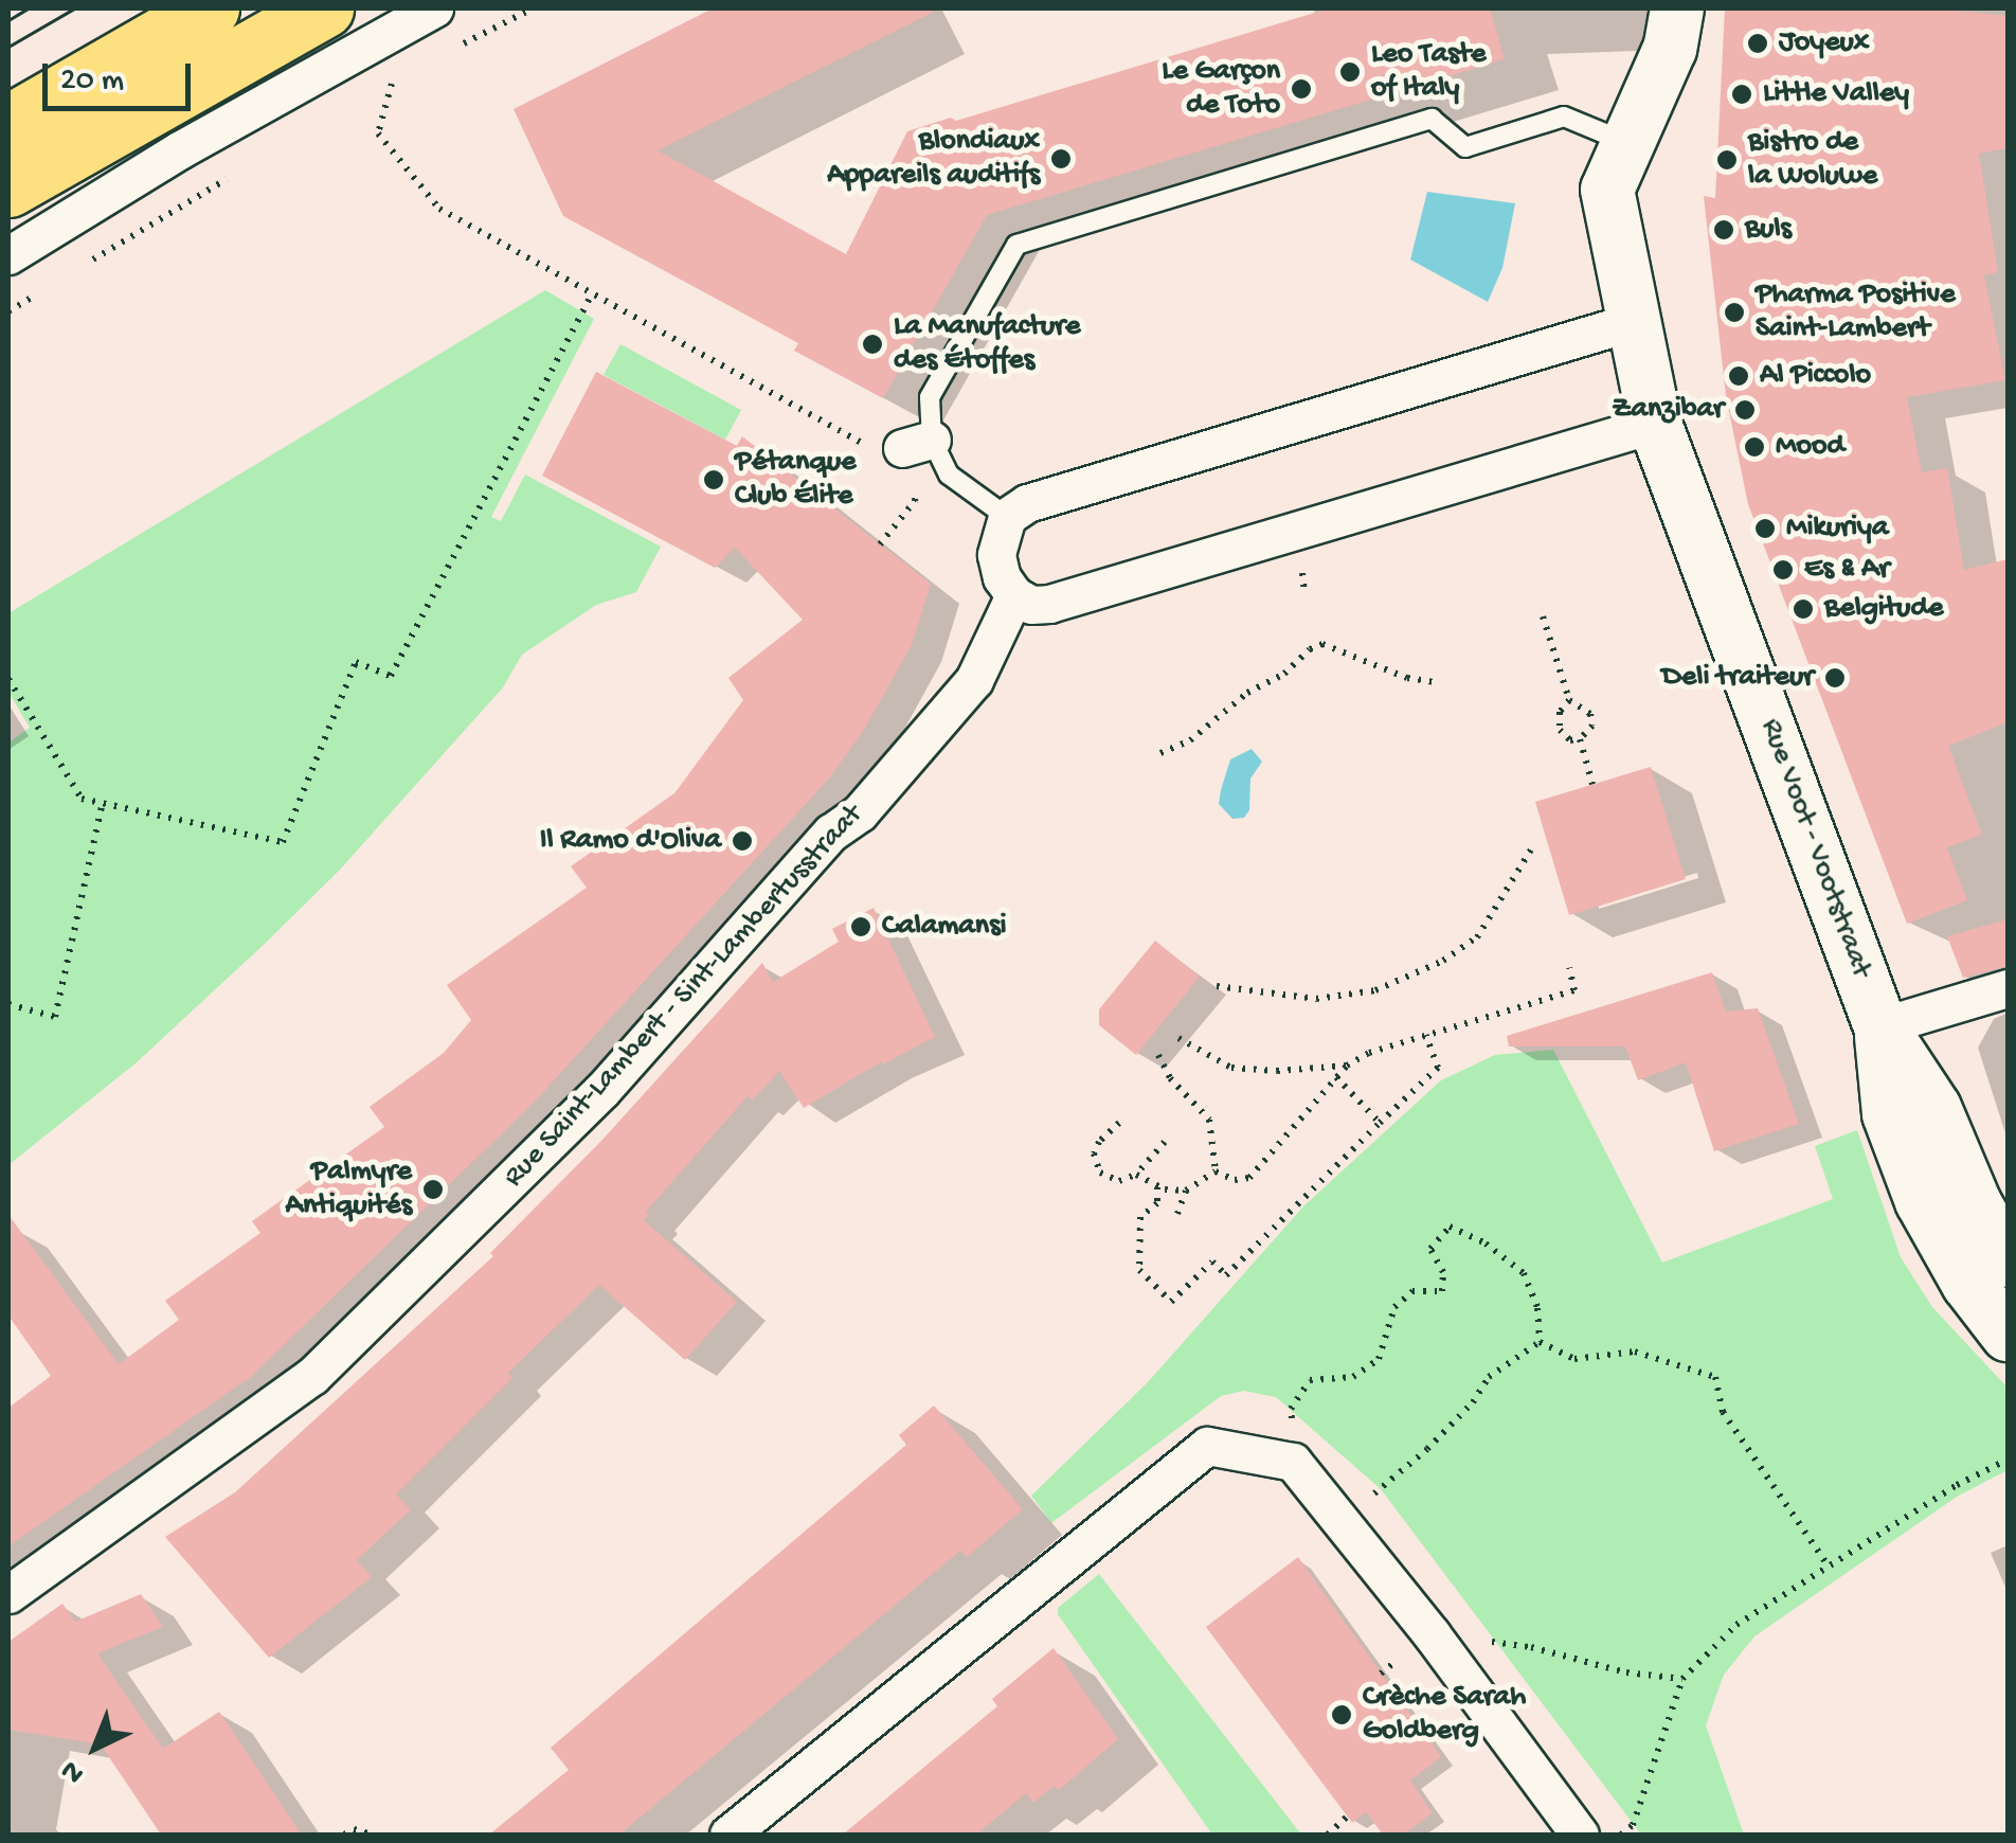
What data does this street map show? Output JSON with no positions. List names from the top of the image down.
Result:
{
  "streets": {
    "street": ["Rue Voot - Vootstraat", "Rue Saint-Lambert - Sint-Lambertusstraat"]
  },
  "places": [
    "Joyeux",
    "Leo Taste of Italy",
    "Le Garçon de Toto",
    "Little Valley",
    "Blondiaux Appareils auditifs",
    "Bistro de la Woluwe",
    "Buls",
    "Pharma Positive Saint-Lambert",
    "La Manufacture des Étoffes",
    "Al Piccolo",
    "Zanzibar",
    "Mood",
    "Pétanque Club Élite",
    "Mikuriya",
    "Es & Ar",
    "Belgitude",
    "Deli traiteur",
    "Il Ramo d'Oliva",
    "Calamansi",
    "Palmyre Antiquités",
    "Crèche Sarah Goldberg"
  ],
  "scale_bar": "20 m",
  "north": "bottom left"
}
